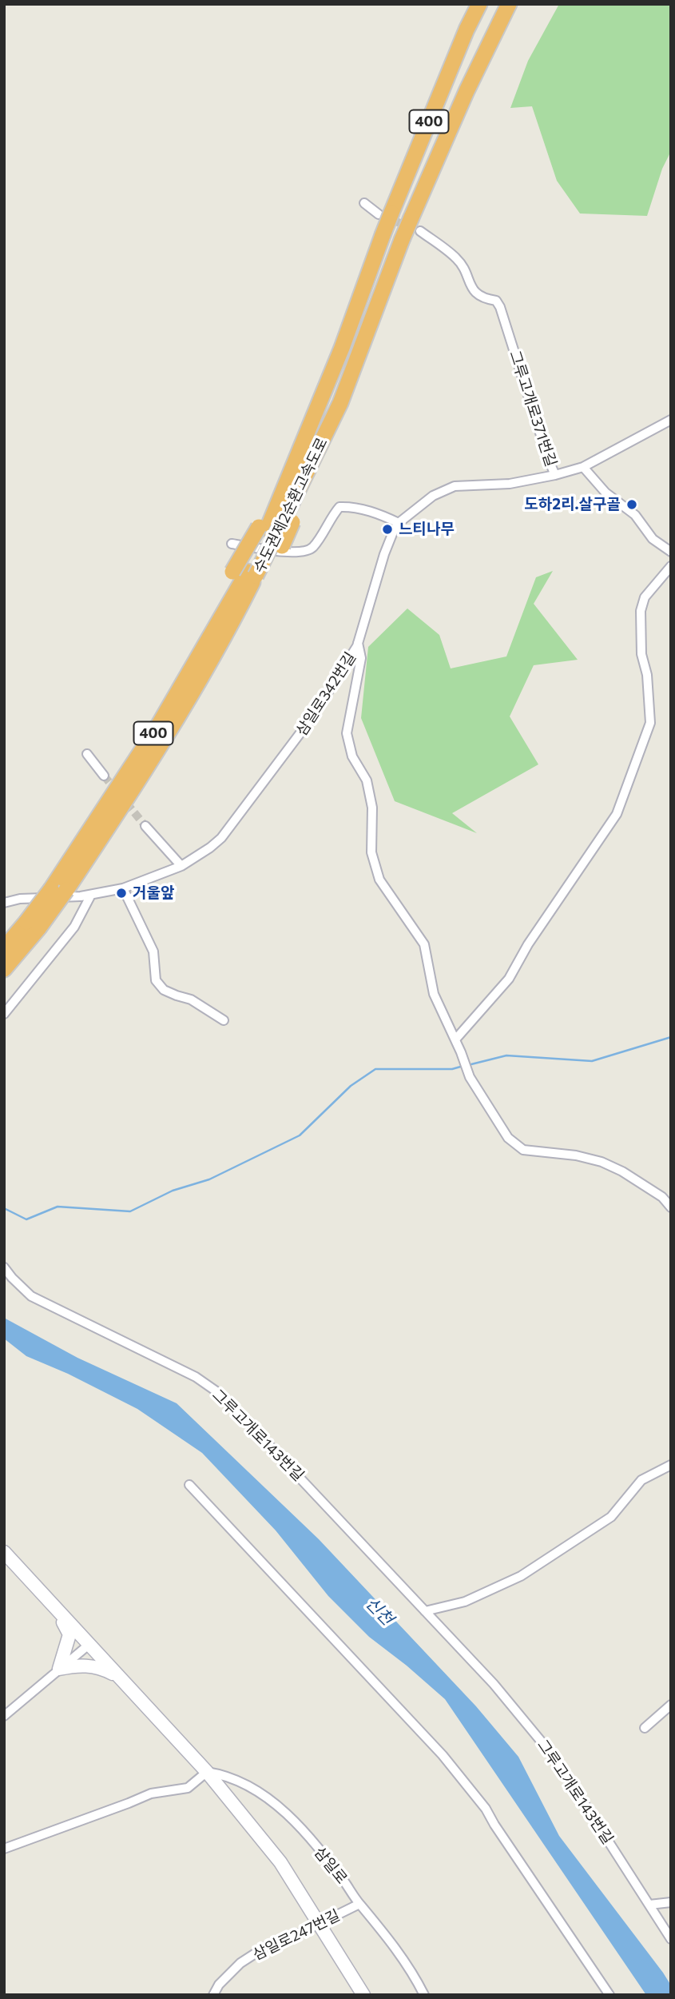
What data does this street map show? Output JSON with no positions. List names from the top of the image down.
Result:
{
  "streets": {
    "highway": ["400", "수도권제2순환고속도로"],
    "main road": ["삼일로"],
    "street": [
      "그루고개로371번길",
      "삼일로342번길",
      "그루고개로143번길",
      "삼일로247번길"
    ]
  },
  "crossings": [
    ["400", "수도권제2순환고속도로"],
    ["그루고개로371번길", "삼일로342번길"],
    ["삼일로", "삼일로247번길"]
  ],
  "water": ["신천"],
  "places": ["도하2리.살구골", "느티나무", "거울앞"]
}
